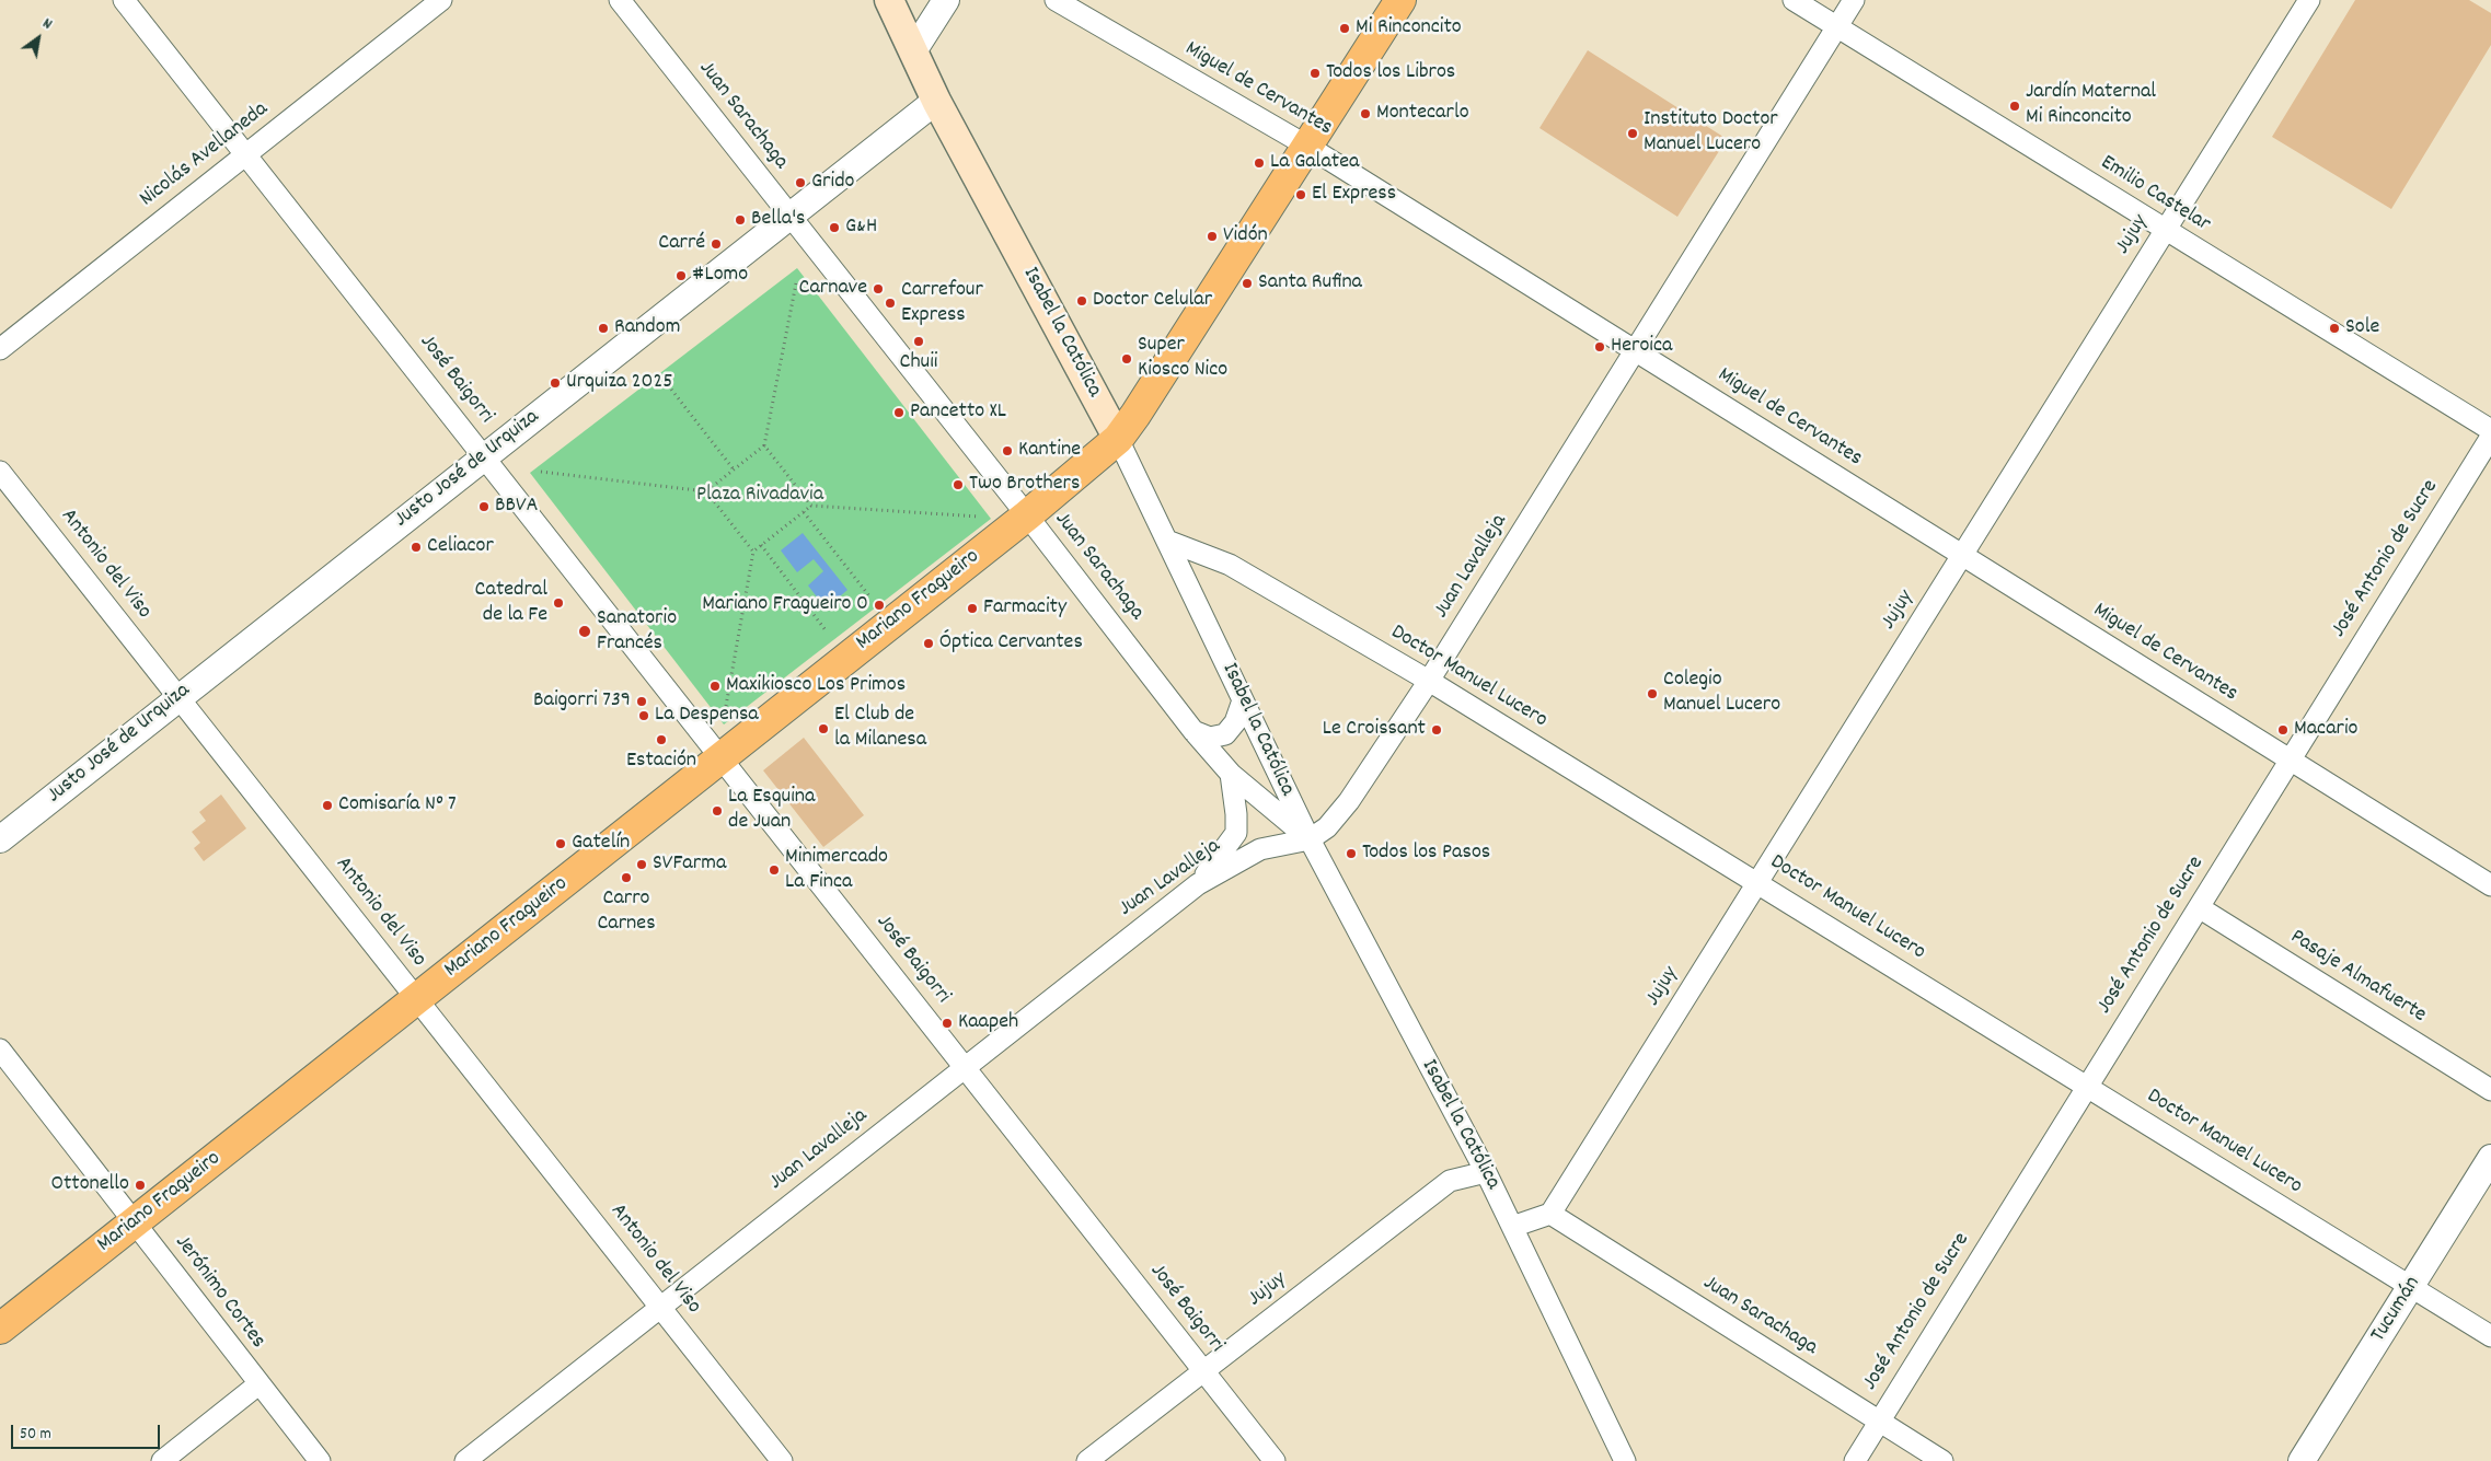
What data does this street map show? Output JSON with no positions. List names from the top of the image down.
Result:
{
  "streets": {
    "main road": ["Isabel la Católica", "Mariano Fragueiro"],
    "street": [
      "Miguel de Cervantes",
      "Juan Sarachaga",
      "Nicolás Avellaneda",
      "Emilio Castelar",
      "Jujuy",
      "José Baigorri",
      "Justo José de Urquiza",
      "José Antonio de Sucre",
      "Antonio del Viso",
      "Juan Lavalleja",
      "Doctor Manuel Lucero",
      "Pasaje Almafuerte",
      "Jerónimo Cortes",
      "Tucumán"
    ]
  },
  "crossings": [
    ["Miguel de Cervantes", "Jujuy"],
    ["Miguel de Cervantes", "José Antonio de Sucre"],
    ["Miguel de Cervantes", "Juan Lavalleja"],
    ["Miguel de Cervantes", "Mariano Fragueiro"],
    ["Juan Sarachaga", "Jujuy"],
    ["Juan Sarachaga", "Isabel la Católica"],
    ["Juan Sarachaga", "Justo José de Urquiza"],
    ["Juan Sarachaga", "José Antonio de Sucre"],
    ["Juan Sarachaga", "Juan Lavalleja"],
    ["Juan Sarachaga", "Mariano Fragueiro"],
    ["Nicolás Avellaneda", "José Baigorri"],
    ["Emilio Castelar", "Jujuy"],
    ["Emilio Castelar", "Juan Lavalleja"],
    ["Jujuy", "Isabel la Católica"],
    ["Jujuy", "José Baigorri"],
    ["Jujuy", "Doctor Manuel Lucero"],
    ["Isabel la Católica", "Justo José de Urquiza"],
    ["Isabel la Católica", "Juan Lavalleja"],
    ["Isabel la Católica", "Mariano Fragueiro"],
    ["Isabel la Católica", "Doctor Manuel Lucero"],
    ["José Baigorri", "Justo José de Urquiza"],
    ["José Baigorri", "Juan Lavalleja"],
    ["José Baigorri", "Mariano Fragueiro"],
    ["Justo José de Urquiza", "Antonio del Viso"],
    ["José Antonio de Sucre", "Doctor Manuel Lucero"],
    ["José Antonio de Sucre", "Pasaje Almafuerte"],
    ["Antonio del Viso", "Juan Lavalleja"],
    ["Antonio del Viso", "Mariano Fragueiro"],
    ["Juan Lavalleja", "Doctor Manuel Lucero"],
    ["Mariano Fragueiro", "Jerónimo Cortes"],
    ["Doctor Manuel Lucero", "Tucumán"]
  ],
  "parks": ["Plaza Rivadavia"],
  "places": [
    "Mi Rinconcito",
    "Todos los Libros",
    "Jardín Maternal Mi Rinconcito",
    "Montecarlo",
    "Instituto Doctor Manuel Lucero",
    "La Galatea",
    "Grido",
    "El Express",
    "Bella's",
    "G&H",
    "Vidón",
    "Carré",
    "#Lomo",
    "Santa Rufina",
    "Carnave",
    "Doctor Celular",
    "Carrefour Express",
    "Random",
    "Sole",
    "Chuii",
    "Heroica",
    "Super Kiosco Nico",
    "Urquiza 2025",
    "Pancetto XL",
    "Kantine",
    "Two Brothers",
    "BBVA",
    "Celiacor",
    "Catedral de la Fe",
    "Mariano Fragueiro 0",
    "Farmacity",
    "Sanatorio Francés",
    "Óptica Cervantes",
    "Maxikiosco Los Primos",
    "Colegio Manuel Lucero",
    "Baigorri 739",
    "La Despensa",
    "El Club de la Milanesa",
    "Le Croissant",
    "Macario",
    "Estación",
    "Comisaría N° 7",
    "La Esquina de Juan",
    "Gatelín",
    "Todos los Pasos",
    "SVFarma",
    "Minimercado La Finca",
    "Carro Carnes",
    "Kaapeh",
    "Ottonello"
  ],
  "scale_bar": "50 m",
  "north": "top right"
}
